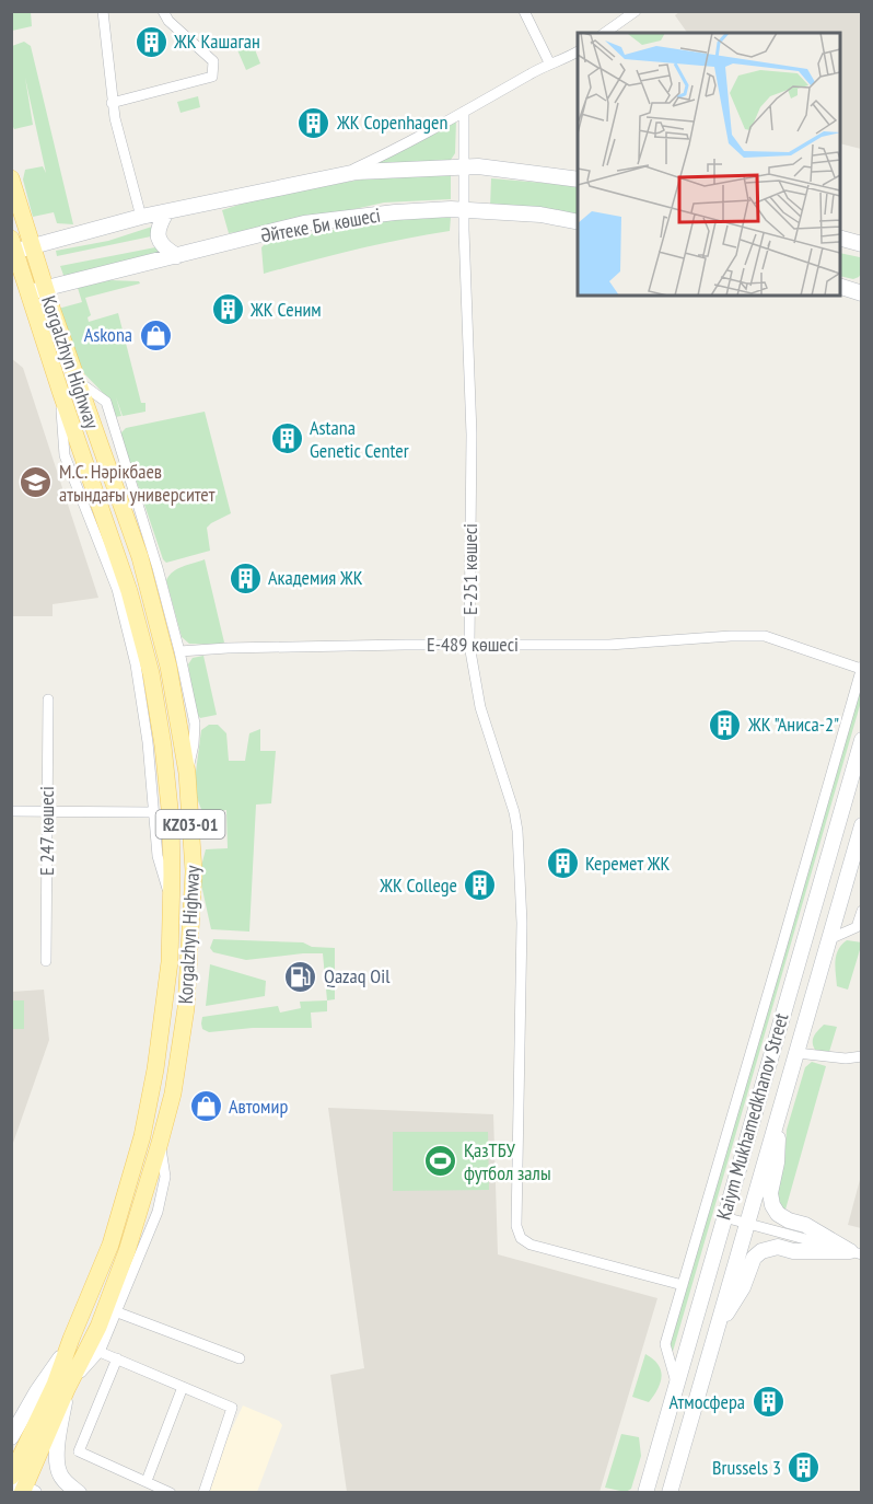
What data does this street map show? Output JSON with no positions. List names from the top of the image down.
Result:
{
  "streets": {
    "main road": [
      "Әйтеке Би көшесі",
      "Korgalzhyn Highway",
      "KZ03-01",
      "Kaiym Mukhamedkhanov Street"
    ],
    "street": ["Е-251 көшесі", "Е-489 көшесі", "Е 247 көшесі"]
  },
  "crossings": [
    ["Әйтеке Би көшесі", "Korgalzhyn Highway"],
    ["Әйтеке Би көшесі", "Е-251 көшесі"],
    ["Е-251 көшесі", "Е-489 көшесі"]
  ],
  "places": {
    "building": [
      "ЖК Кашаган",
      "ЖК Copenhagen",
      "ЖК Сеним",
      "Astana Genetic Center",
      "Академия ЖК",
      "ЖК \"Аниса-2\"",
      "Керемет ЖК",
      "ЖК College",
      "Атмосфера",
      "Brussels 3"
    ],
    "shop": ["Askona", "Автомир"],
    "school or university": ["М.С. Нәрікбаев атындағы университет"],
    "fuel station": ["Qazaq Oil"],
    "sports": ["ҚазТБУ футбол залы"]
  }
}
